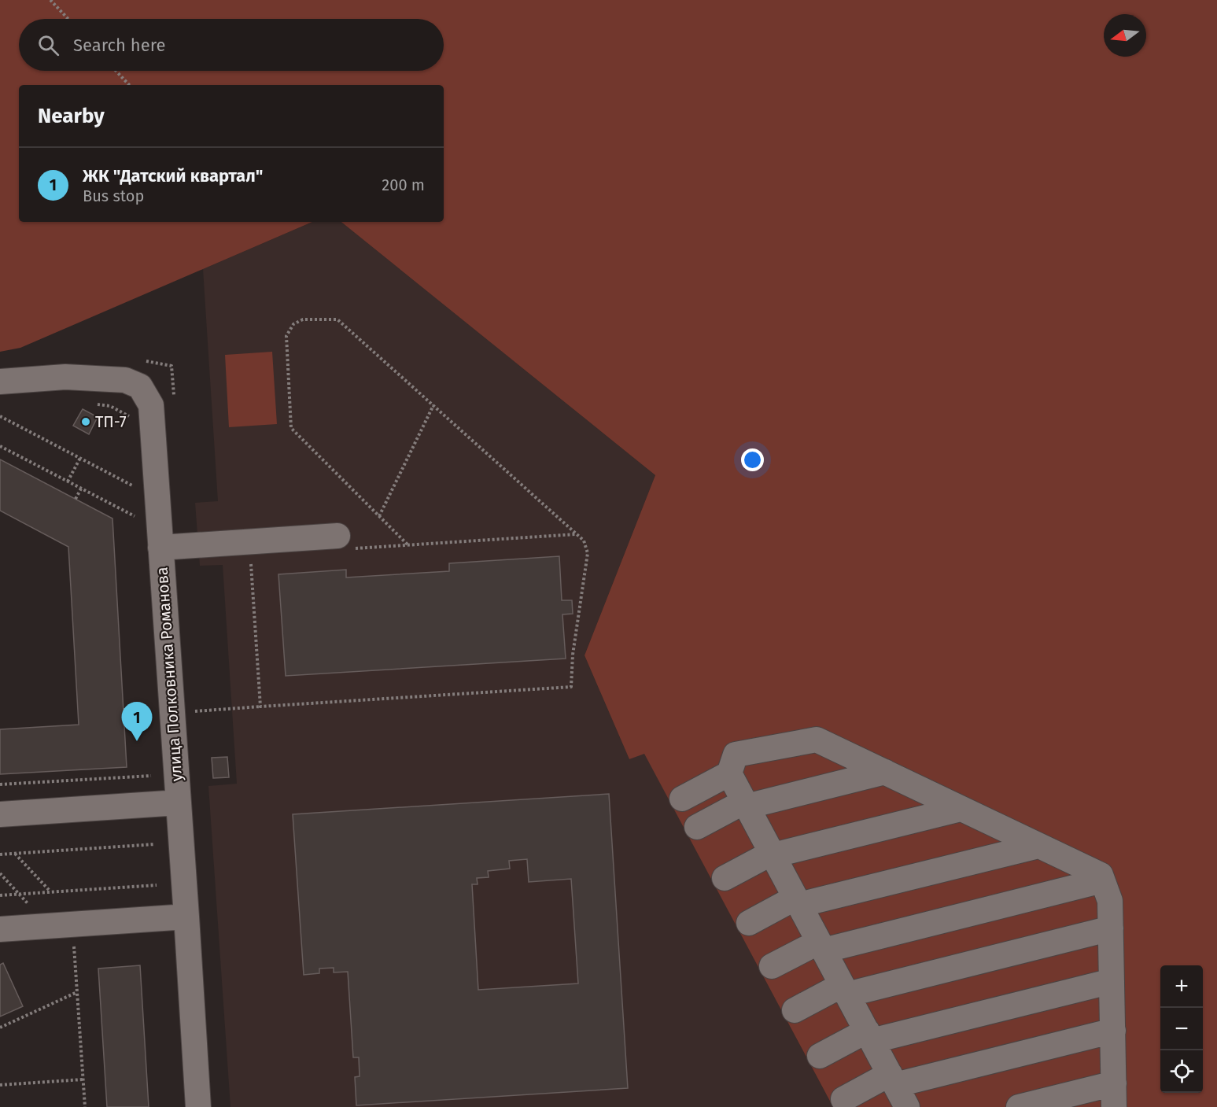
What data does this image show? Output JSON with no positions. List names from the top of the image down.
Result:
{
  "streets": {
    "street": ["улица Полковника Романова"]
  },
  "places": ["ТП-7"],
  "north": "left",
  "page": {
    "search": "Search here",
    "heading": "Nearby",
    "list": [
      {
        "mark": "1",
        "name": "ЖК \"Датский квартал\"",
        "note": "Bus stop",
        "value": "200 m"
      }
    ],
    "pins": "1",
    "map_buttons": ["+", "−"]
  }
}
